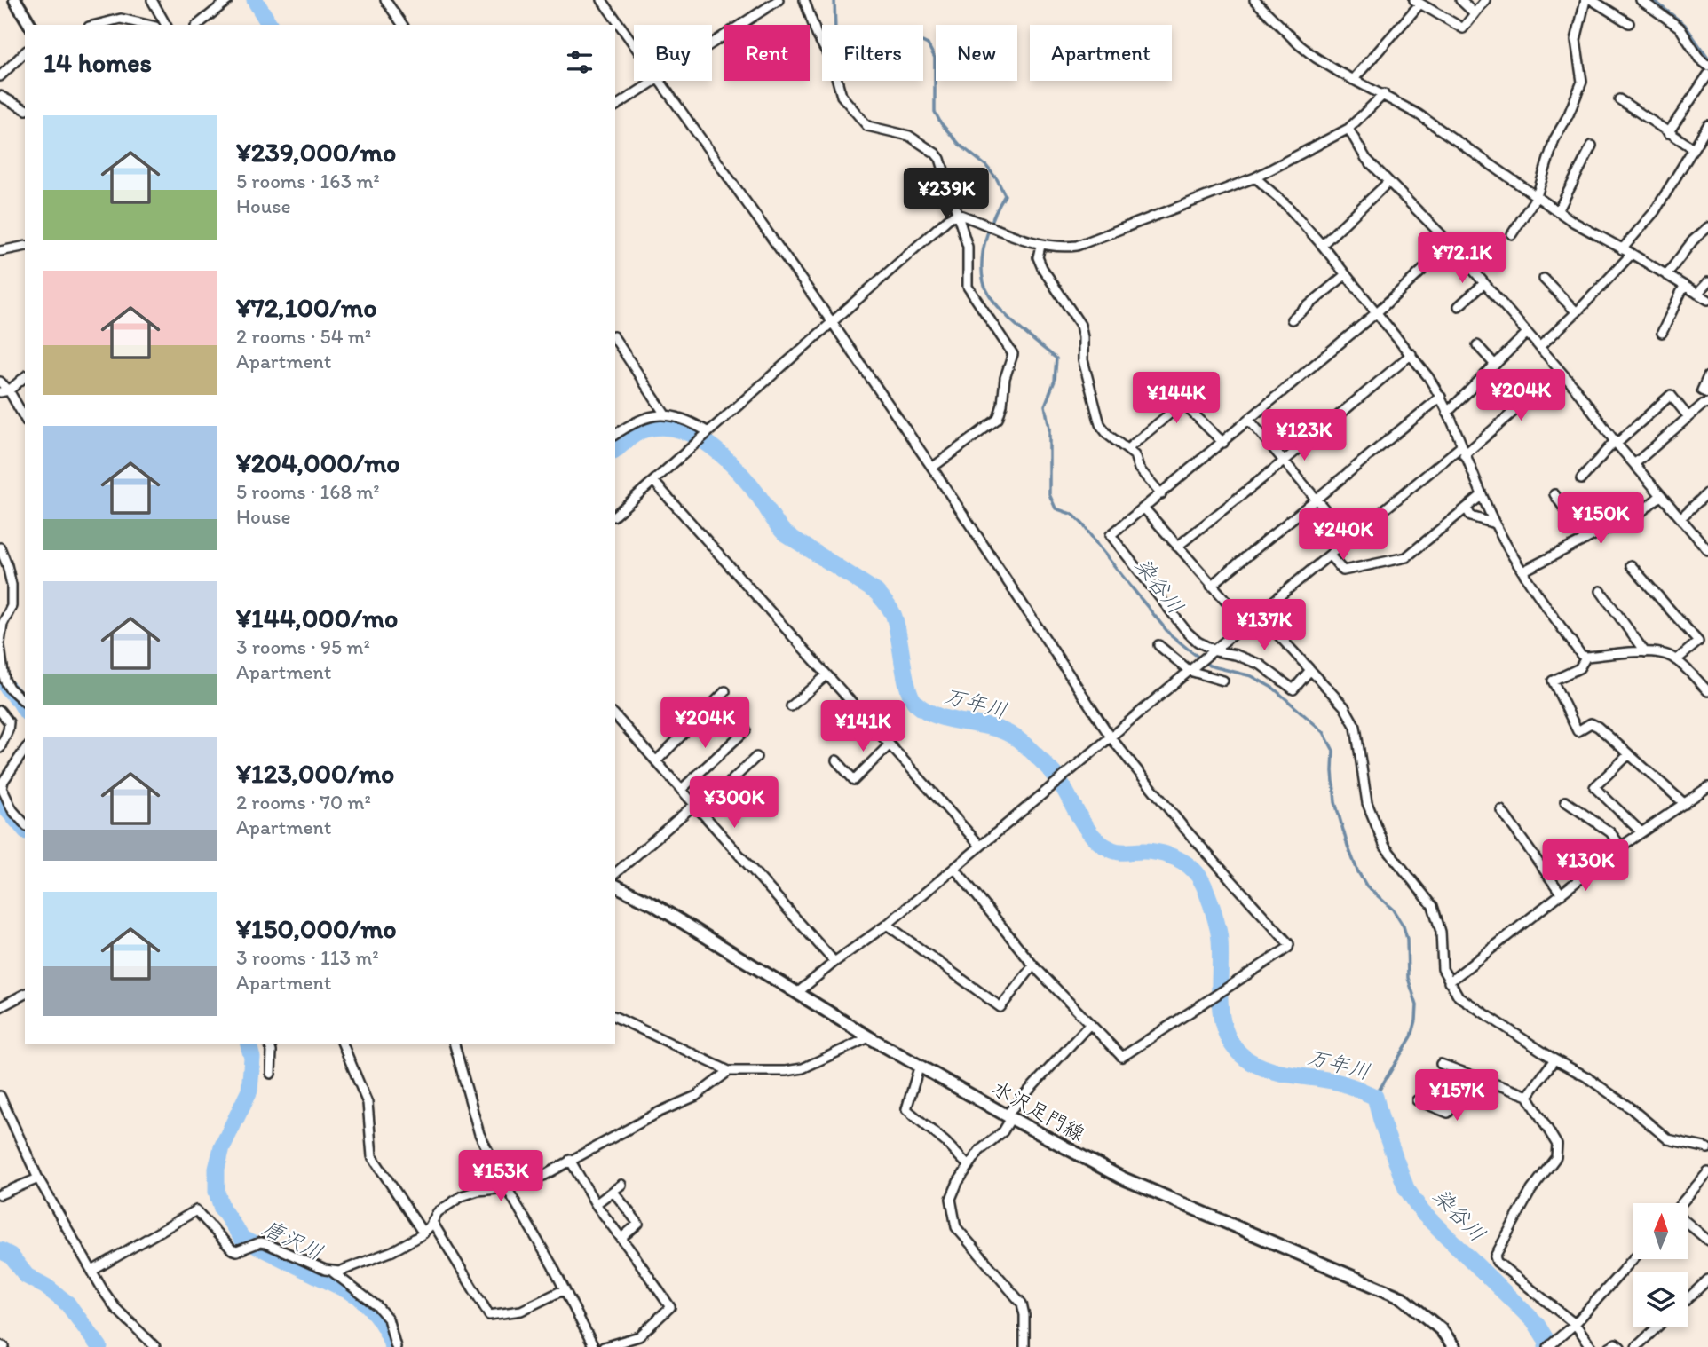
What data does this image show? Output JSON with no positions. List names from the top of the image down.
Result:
{
  "streets": {
    "main road": ["水沢足門線"]
  },
  "water": ["染谷川", "万年川", "唐沢川"],
  "north": "top",
  "page": {
    "chip": [
      "Buy",
      "Rent",
      "Filters",
      "New",
      "Apartment"
    ],
    "heading": "14 homes",
    "list": [
      {
        "name": "¥239,000/mo",
        "note": "5 rooms · 163 m² · House"
      },
      {
        "name": "¥72,100/mo",
        "note": "2 rooms · 54 m² · Apartment"
      },
      {
        "name": "¥204,000/mo",
        "note": "5 rooms · 168 m² · House"
      },
      {
        "name": "¥144,000/mo",
        "note": "3 rooms · 95 m² · Apartment"
      },
      {
        "name": "¥123,000/mo",
        "note": "2 rooms · 70 m² · Apartment"
      },
      {
        "name": "¥150,000/mo",
        "note": "3 rooms · 113 m² · Apartment"
      }
    ],
    "price": [
      "¥239K",
      "¥72.1K",
      "¥204K",
      "¥144K",
      "¥123K",
      "¥150K",
      "¥240K",
      "¥137K",
      "¥204K",
      "¥141K",
      "¥300K",
      "¥130K",
      "¥157K",
      "¥153K"
    ]
  }
}
